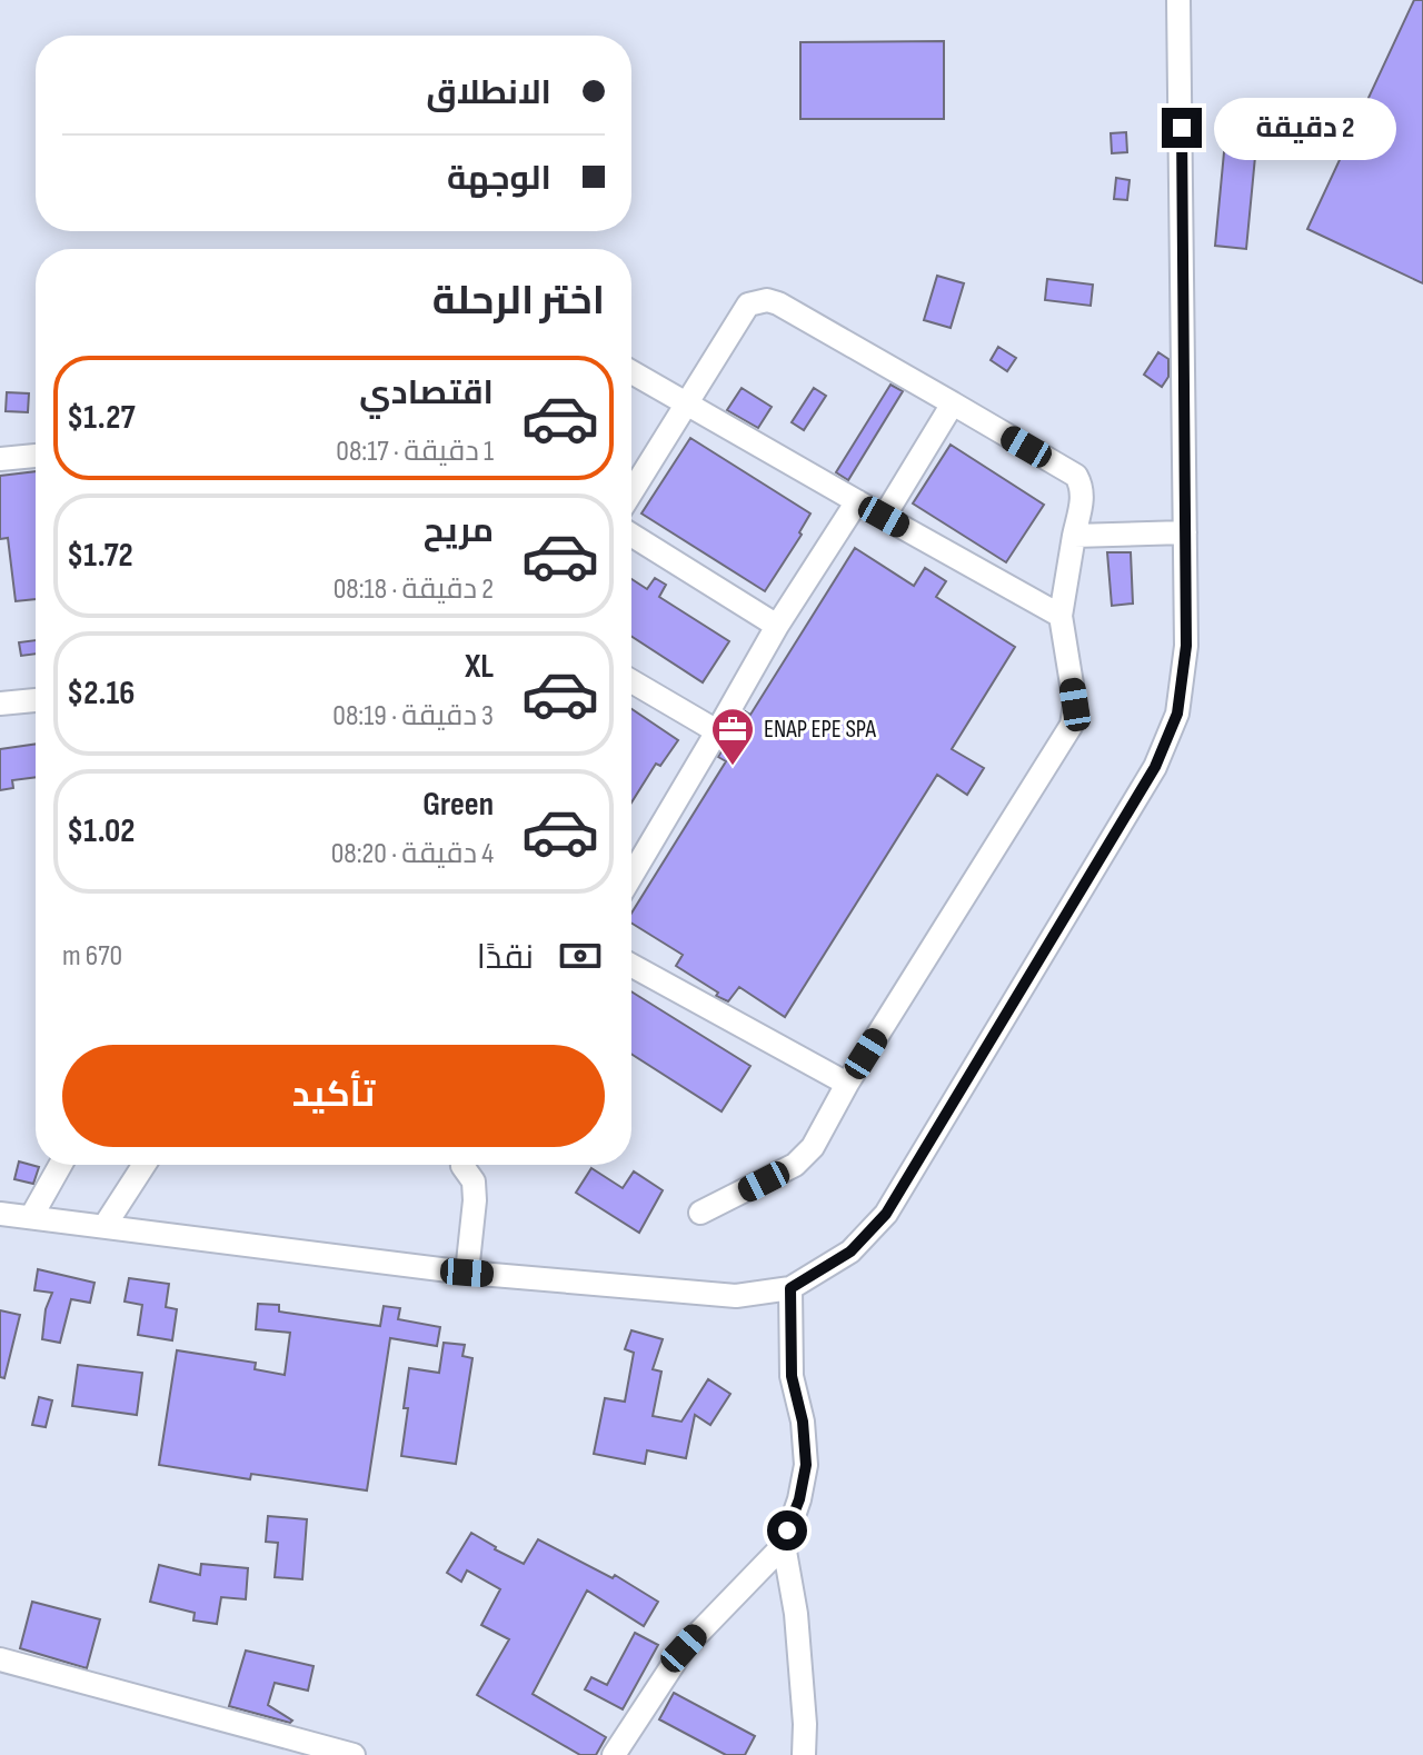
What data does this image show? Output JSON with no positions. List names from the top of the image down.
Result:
{
  "places": {
    "office": ["ENAP EPE SPA"]
  },
  "page": {
    "banner": ["الانطلاق", "الوجهة"],
    "bubble": "2 دقيقة",
    "heading": "اختر الرحلة",
    "list": [
      {
        "name": "اقتصادي",
        "note": "1 دقيقة · 08:17",
        "value": "$1.27"
      },
      {
        "name": "مريح",
        "note": "2 دقيقة · 08:18",
        "value": "$1.72"
      },
      {
        "name": "XL",
        "note": "3 دقيقة · 08:19",
        "value": "$2.16"
      },
      {
        "name": "Green",
        "note": "4 دقيقة · 08:20",
        "value": "$1.02"
      }
    ],
    "pay": ["نقدًا", "670 m"],
    "buttons": "تأكيد"
  }
}
